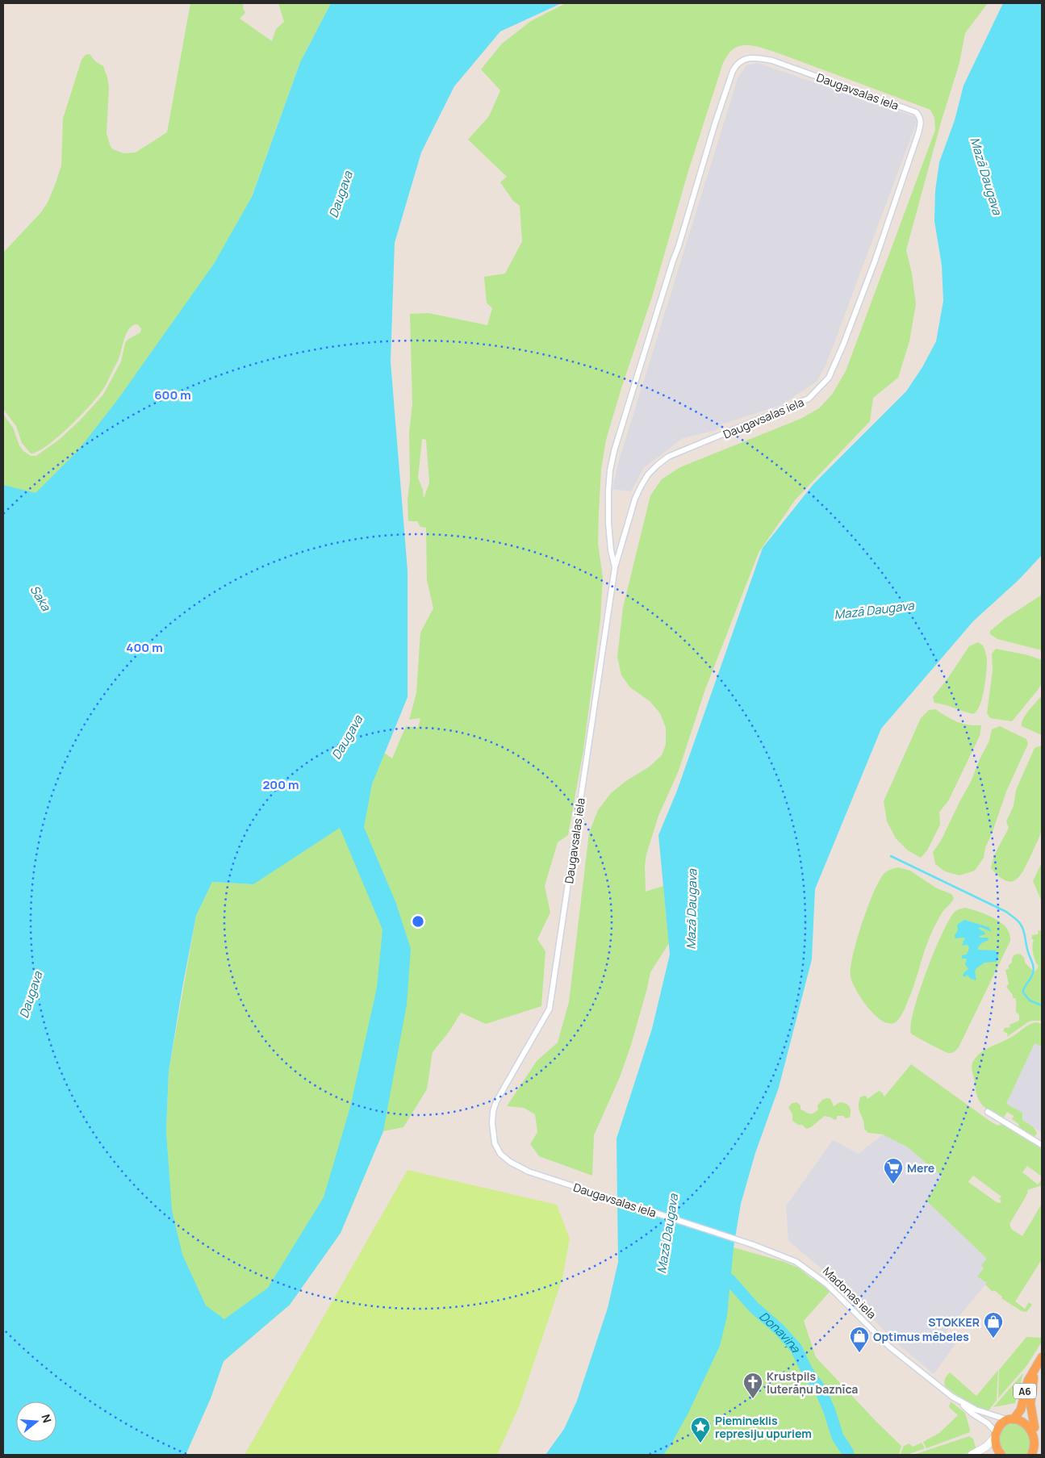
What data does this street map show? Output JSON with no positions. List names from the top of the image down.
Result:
{
  "streets": {
    "highway": ["A6"],
    "street": ["Daugavsalas iela", "Madonas iela"]
  },
  "crossings": [
    ["Daugavsalas iela", "Madonas iela"],
    ["Madonas iela", "A6"]
  ],
  "water": [
    "Mazā Daugava",
    "Daugava",
    "Saka",
    "Donaviņa"
  ],
  "places": {
    "supermarket": ["Mere"],
    "shop": ["STOKKER", "Optimus mēbeles"],
    "church": ["Krustpils luterāņu baznīca"],
    "place": ["Piemineklis represiju upuriem"]
  },
  "north": "right",
  "rings": ["600 m", "400 m", "200 m"]
}
